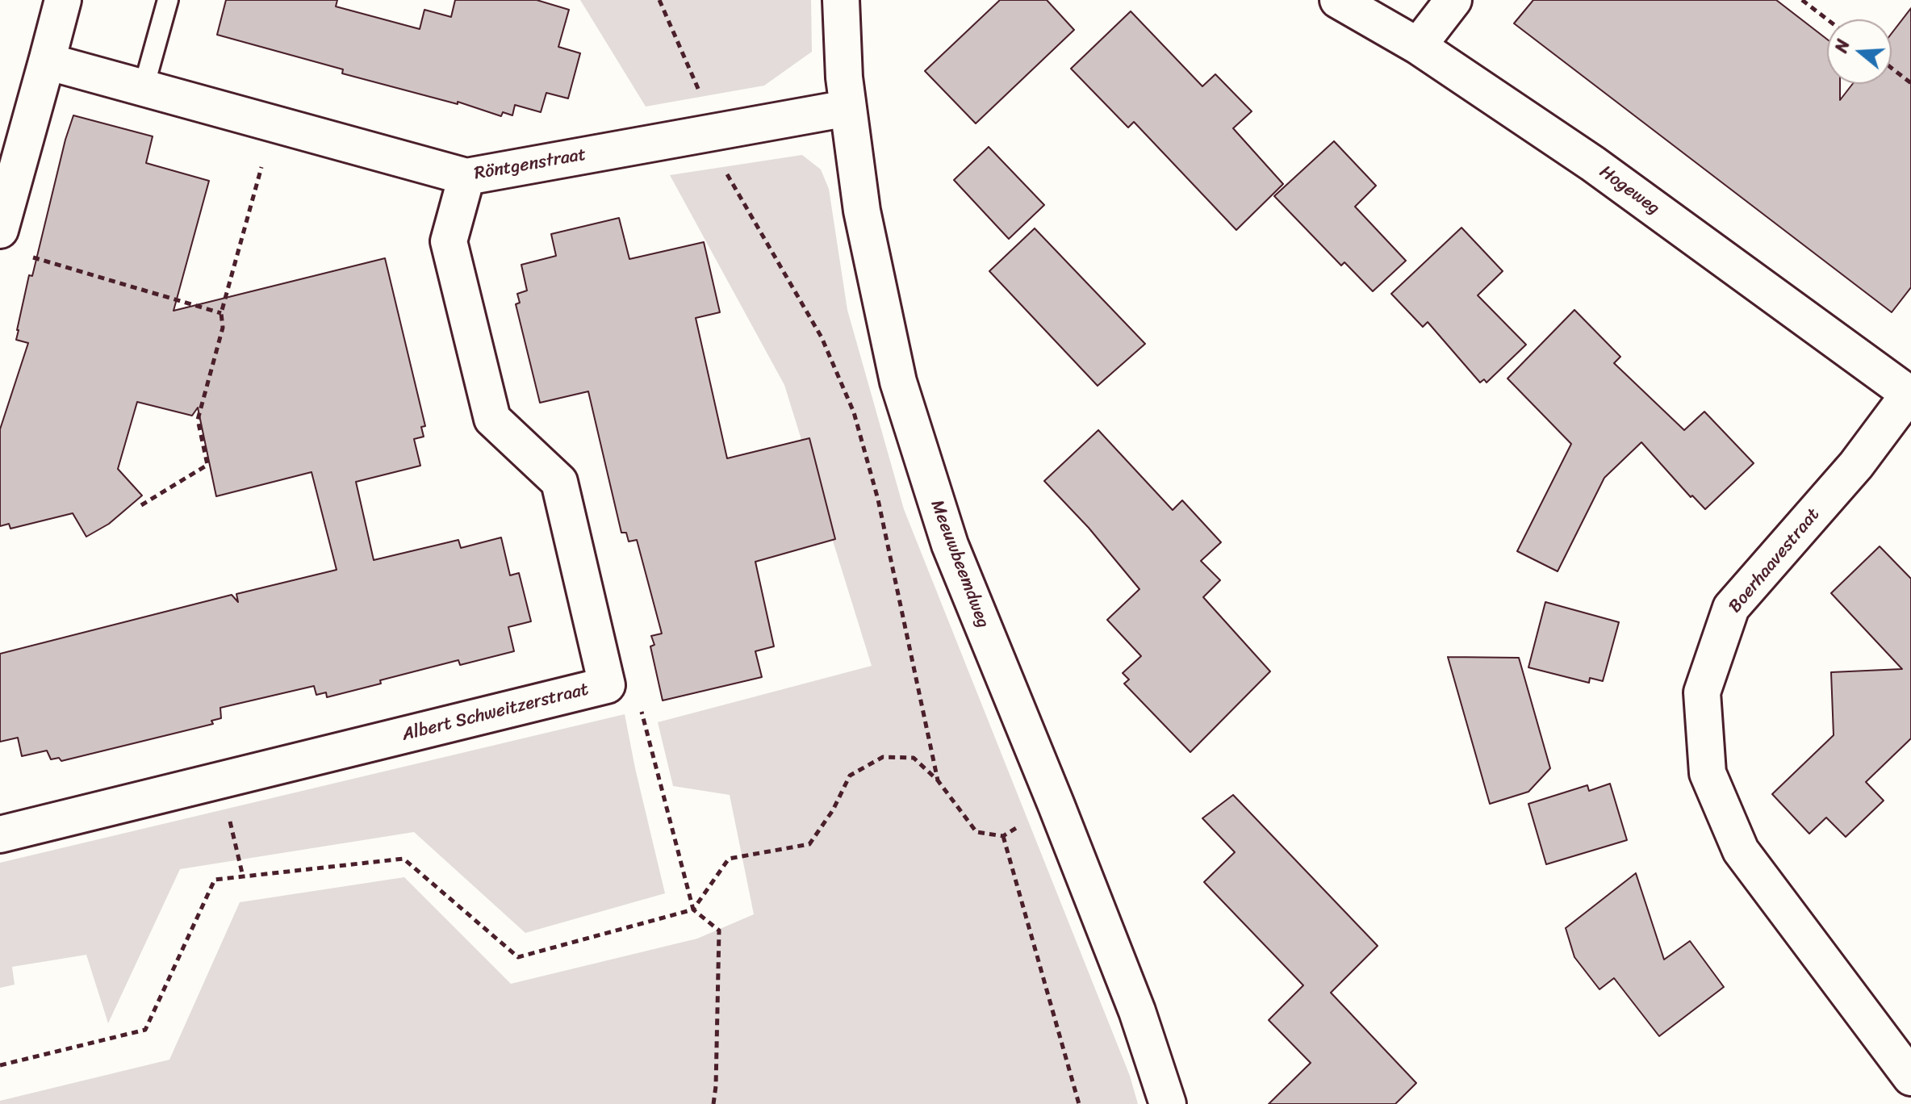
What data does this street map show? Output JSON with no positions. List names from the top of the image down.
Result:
{
  "streets": {
    "street": [
      "Röntgenstraat",
      "Hogeweg",
      "Boerhaavestraat",
      "Meeuwbeemdweg",
      "Albert Schweitzerstraat"
    ]
  },
  "crossings": [
    ["Röntgenstraat", "Meeuwbeemdweg"],
    ["Röntgenstraat", "Albert Schweitzerstraat"],
    ["Hogeweg", "Boerhaavestraat"]
  ],
  "north": "left"
}
